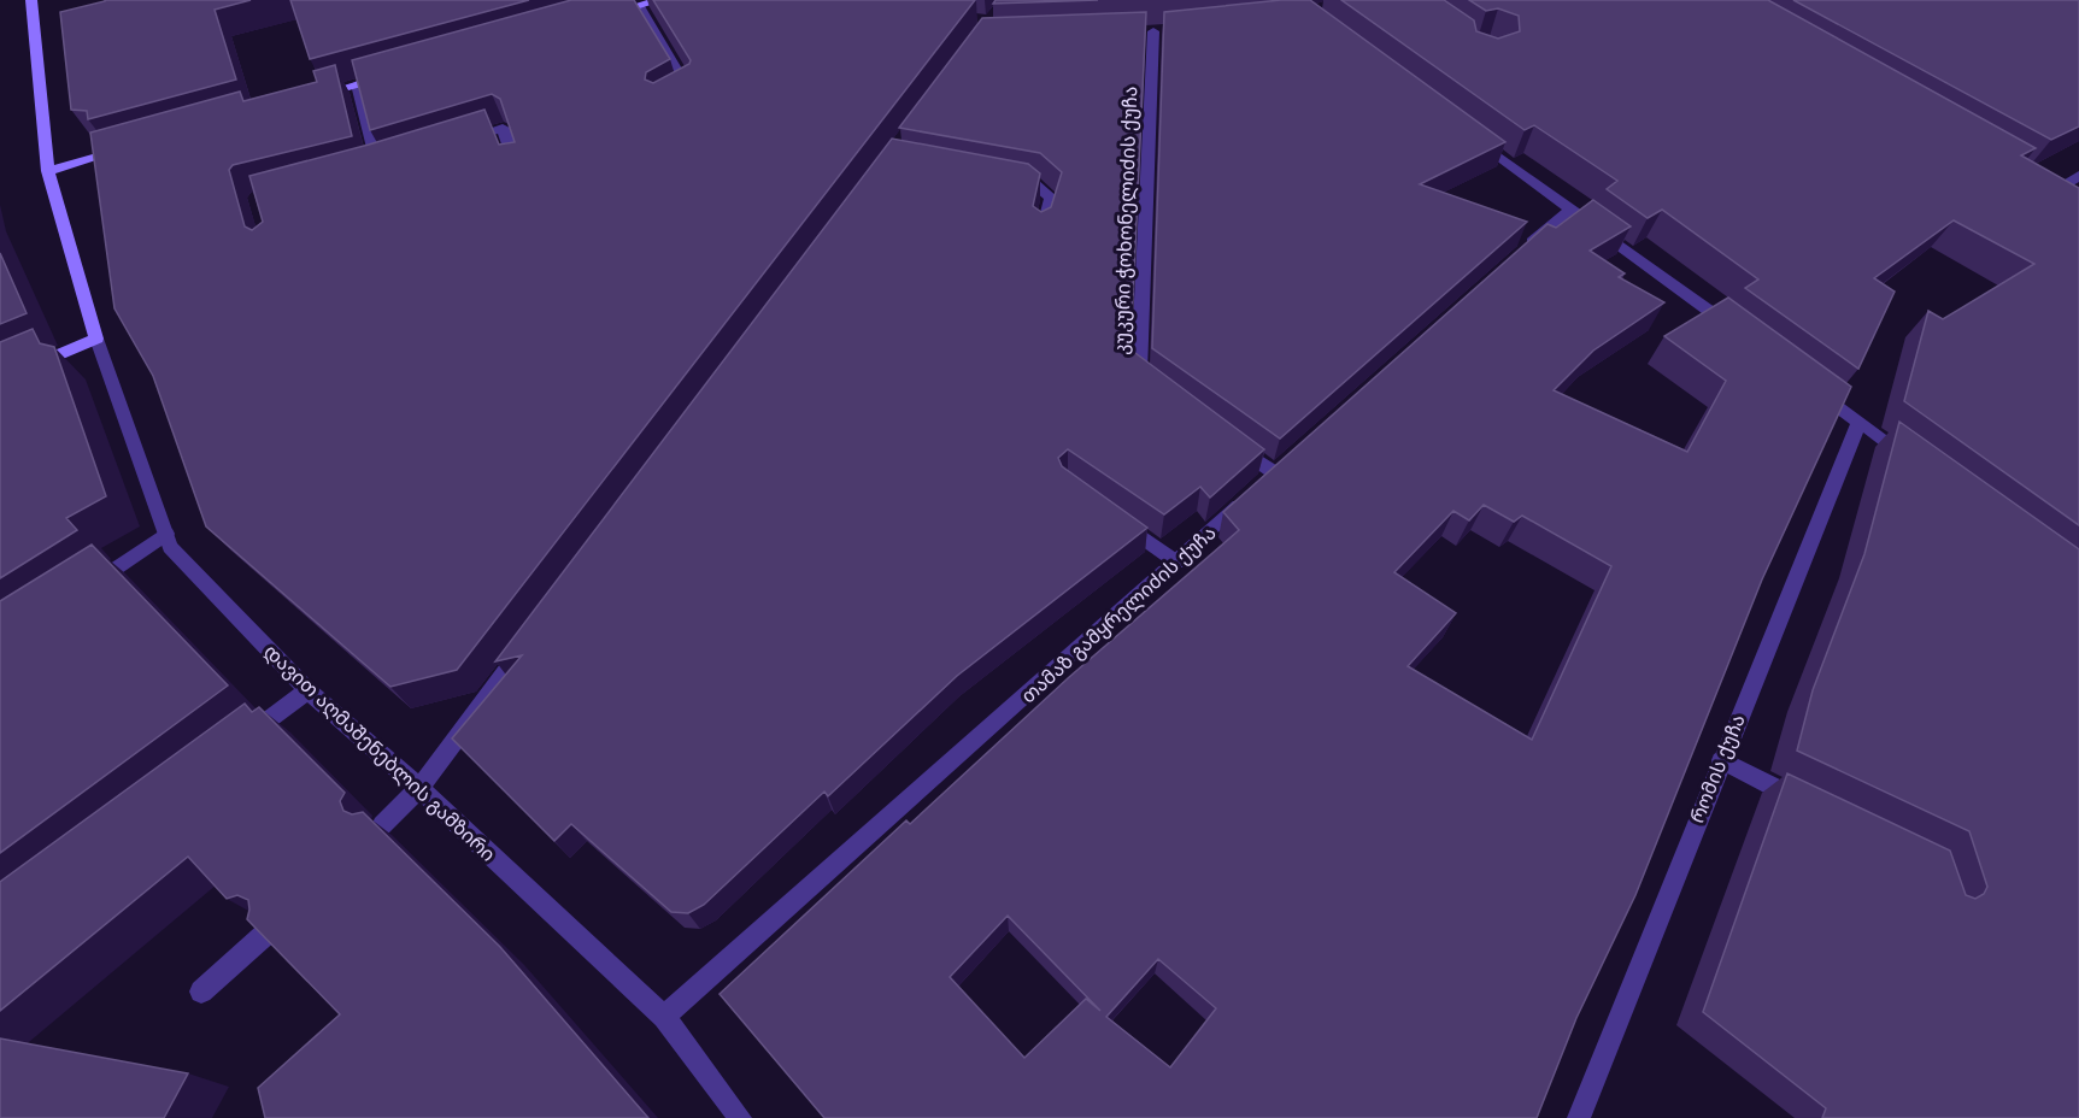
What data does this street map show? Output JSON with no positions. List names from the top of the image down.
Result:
{
  "streets": {
    "main road": ["დავით აღმაშენებლის გამზირი"],
    "street": ["კუკური ჭოხონელიძის ქუჩა", "თამაზ გამყრელიძის ქუჩა", "რომის ქუჩა"]
  },
  "crossings": [
    ["თამაზ გამყრელიძის ქუჩა", "დავით აღმაშენებლის გამზირი"]
  ]
}
